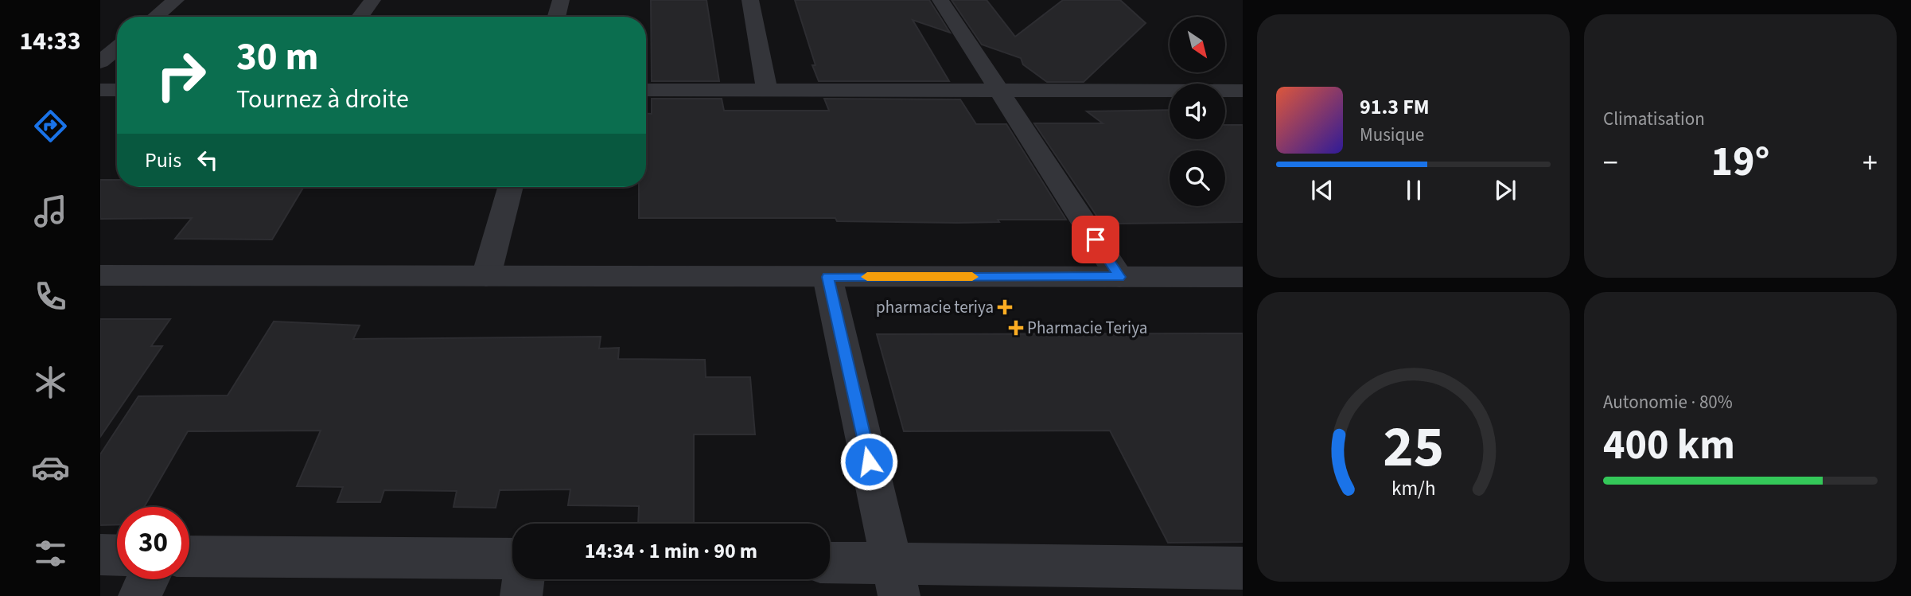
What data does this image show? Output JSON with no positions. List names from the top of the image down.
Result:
{
  "places": {
    "health": ["pharmacie teriya", "Pharmacie Teriya"]
  },
  "north": "bottom right",
  "page": {
    "tabs": "14:33",
    "tile": [
      "Climatisation",
      ["Autonomie · 80%", "400 km"]
    ],
    "turn": ["30 m", "Tournez à droite"],
    "song": ["91.3 FM", "Musique"],
    "then": "Puis",
    "heat": ["−", "19°", "+"],
    "limit": "30",
    "trip": "14:34 · 1 min · 90 m",
    "gauge": ["25", "km/h"]
  }
}
